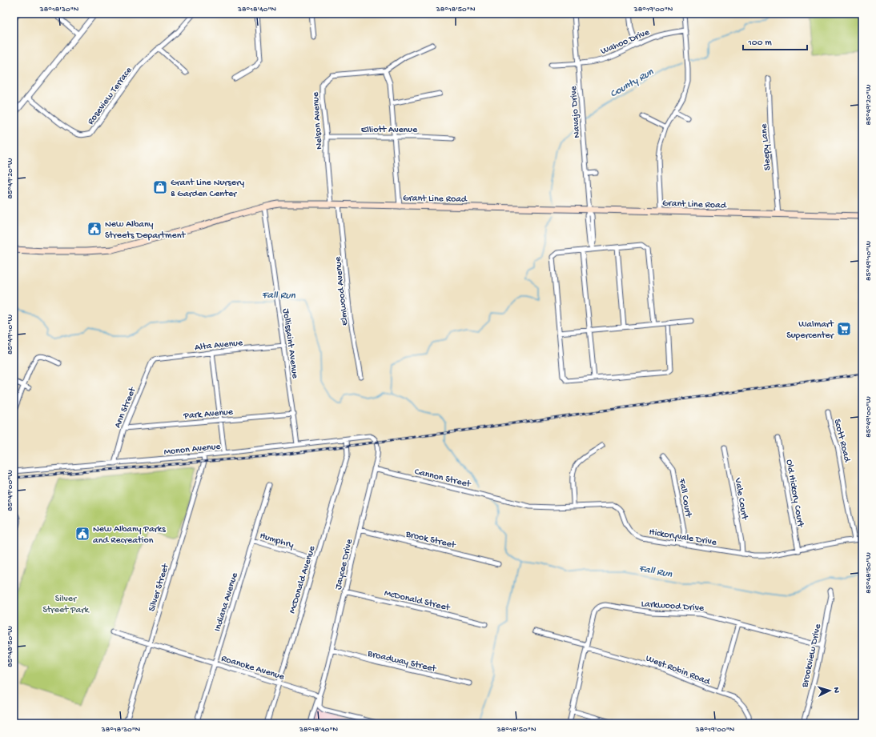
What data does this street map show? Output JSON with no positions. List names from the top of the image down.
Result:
{
  "streets": {
    "main road": ["Grant Line Road"],
    "street": [
      "Wahoo Drive",
      "Roseview Terrace",
      "Navajo Drive",
      "Nelson Avenue",
      "Elliott Avenue",
      "Sleepy Lane",
      "Elmwood Avenue",
      "Jollissaint Avenue",
      "Alta Avenue",
      "Ann Street",
      "Park Avenue",
      "Scott Road",
      "Monon Avenue",
      "Cannon Street",
      "Old Hickory Court",
      "Fall Court",
      "Vale Court",
      "Hickoryvale Drive",
      "Brook Street",
      "Humphry",
      "Jaycee Drive",
      "McDonald Avenue",
      "Silver Street",
      "McDonald Street",
      "Indiana Avenue",
      "Larkwood Drive",
      "Brookview Drive",
      "Broadway Street",
      "Roanoke Avenue",
      "West Robin Road"
    ]
  },
  "crossings": [
    ["Wahoo Drive", "Navajo Drive"],
    ["Navajo Drive", "Grant Line Road"],
    ["Nelson Avenue", "Elliott Avenue"],
    ["Nelson Avenue", "Grant Line Road"],
    ["Sleepy Lane", "Grant Line Road"],
    ["Grant Line Road", "Elmwood Avenue"],
    ["Grant Line Road", "Jollissaint Avenue"],
    ["Jollissaint Avenue", "Alta Avenue"],
    ["Jollissaint Avenue", "Park Avenue"],
    ["Jollissaint Avenue", "Monon Avenue"],
    ["Alta Avenue", "Ann Street"],
    ["Ann Street", "Park Avenue"],
    ["Ann Street", "Monon Avenue"],
    ["Scott Road", "Hickoryvale Drive"],
    ["Monon Avenue", "Jaycee Drive"],
    ["Monon Avenue", "McDonald Avenue"],
    ["Monon Avenue", "Silver Street"],
    ["Cannon Street", "Hickoryvale Drive"],
    ["Cannon Street", "Jaycee Drive"],
    ["Old Hickory Court", "Hickoryvale Drive"],
    ["Fall Court", "Hickoryvale Drive"],
    ["Vale Court", "Hickoryvale Drive"],
    ["Brook Street", "Jaycee Drive"],
    ["Humphry", "McDonald Avenue"],
    ["Humphry", "Indiana Avenue"],
    ["Jaycee Drive", "McDonald Street"],
    ["Jaycee Drive", "Broadway Street"],
    ["Jaycee Drive", "Roanoke Avenue"],
    ["McDonald Avenue", "Roanoke Avenue"],
    ["Silver Street", "Roanoke Avenue"],
    ["Indiana Avenue", "Roanoke Avenue"],
    ["Larkwood Drive", "Brookview Drive"],
    ["Larkwood Drive", "West Robin Road"]
  ],
  "water": ["County Run", "Fall Run"],
  "parks": ["Silver Street Park"],
  "places": {
    "shop": ["Grant Line Nursery & Garden Center"],
    "public building": ["New Albany Streets Department", "New Albany Parks and Recreation"],
    "supermarket": ["Walmart Supercenter"]
  },
  "scale_bar": "100 m",
  "north": "right",
  "coordinates": [
    "38°18'30\"N",
    "38°18'40\"N",
    "38°18'50\"N",
    "38°19'00\"N",
    "85°49'20\"W",
    "85°49'10\"W",
    "85°49'00\"W",
    "85°48'50\"W"
  ]
}
